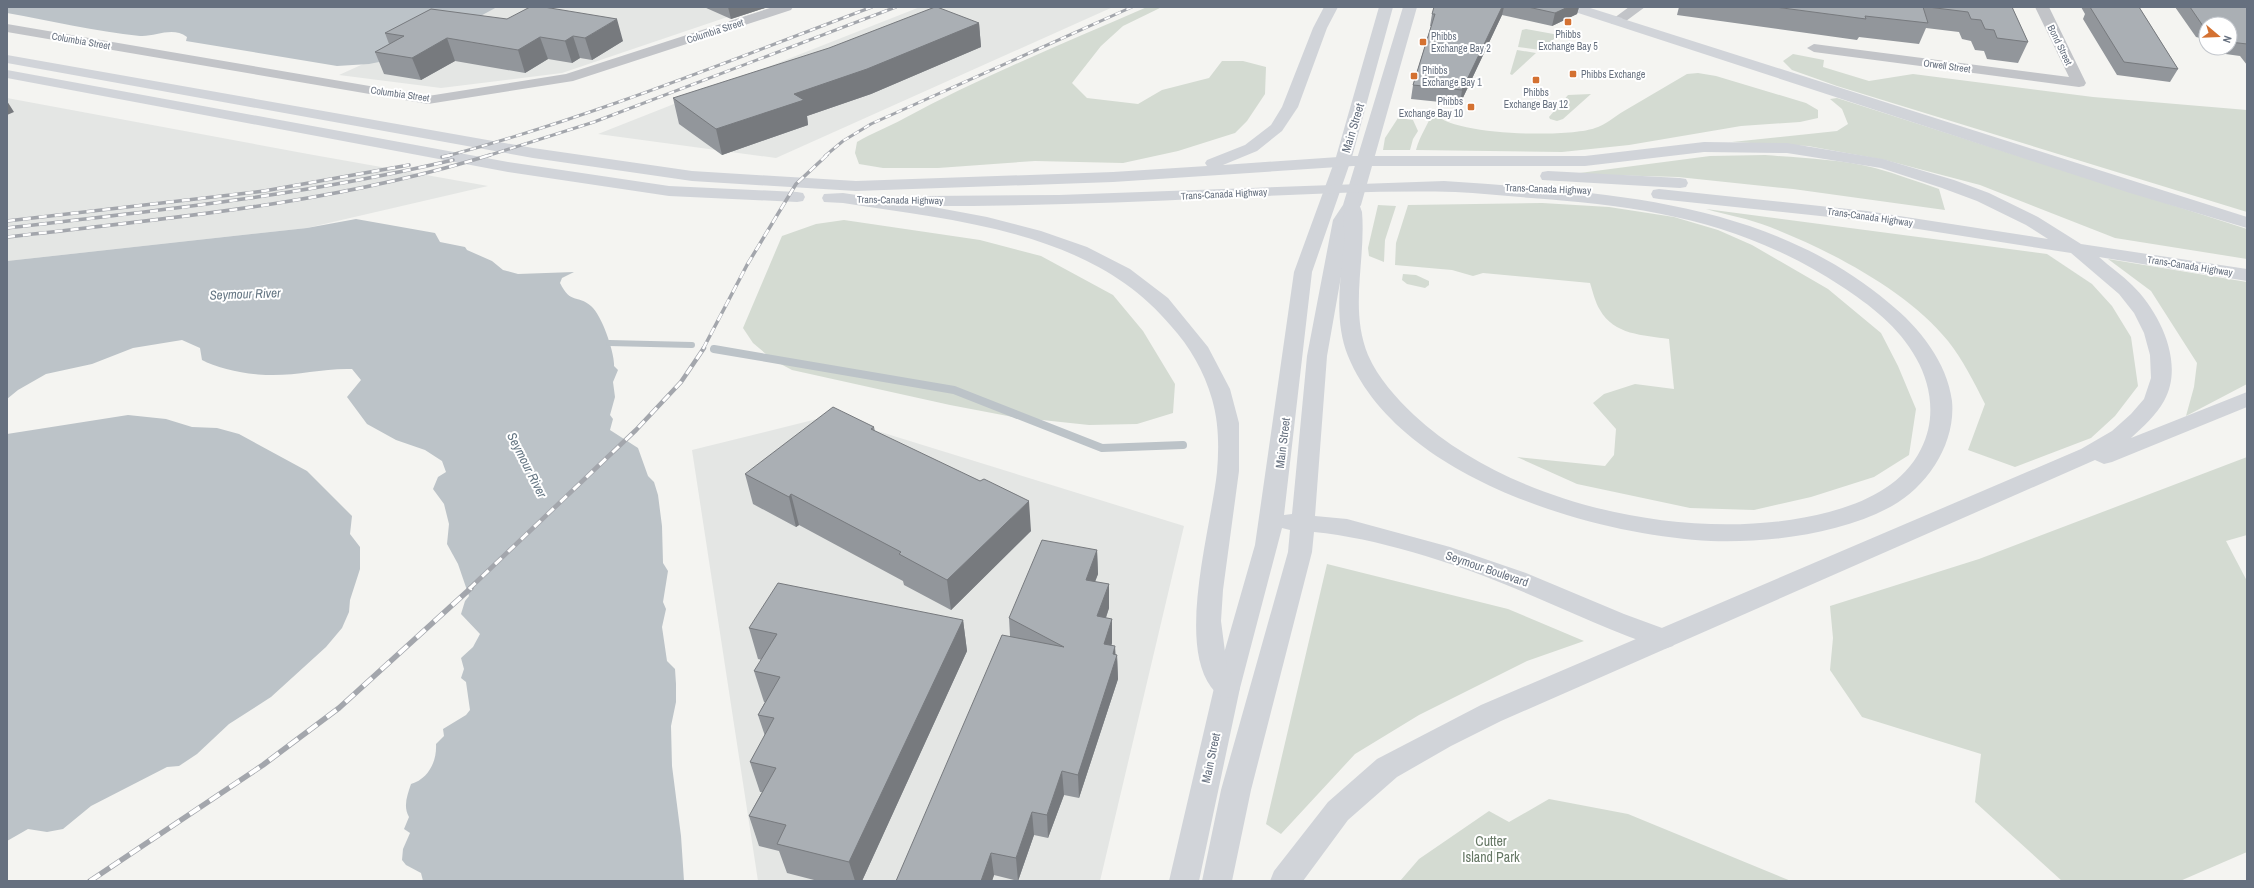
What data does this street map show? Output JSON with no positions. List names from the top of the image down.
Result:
{
  "streets": {
    "main road": ["Main Street", "Trans-Canada Highway", "Seymour Boulevard"],
    "street": ["Columbia Street", "Bond Street", "Orwell Street"]
  },
  "crossings": [
    ["Bond Street", "Orwell Street"],
    ["Main Street", "Seymour Boulevard"]
  ],
  "water": ["Seymour River"],
  "parks": ["Cutter Island Park"],
  "places": {
    "transit": [
      "Phibbs Exchange Bay 5",
      "Phibbs Exchange Bay 2",
      "Phibbs Exchange",
      "Phibbs Exchange Bay 1",
      "Phibbs Exchange Bay 12",
      "Phibbs Exchange Bay 10"
    ]
  },
  "north": "right"
}
